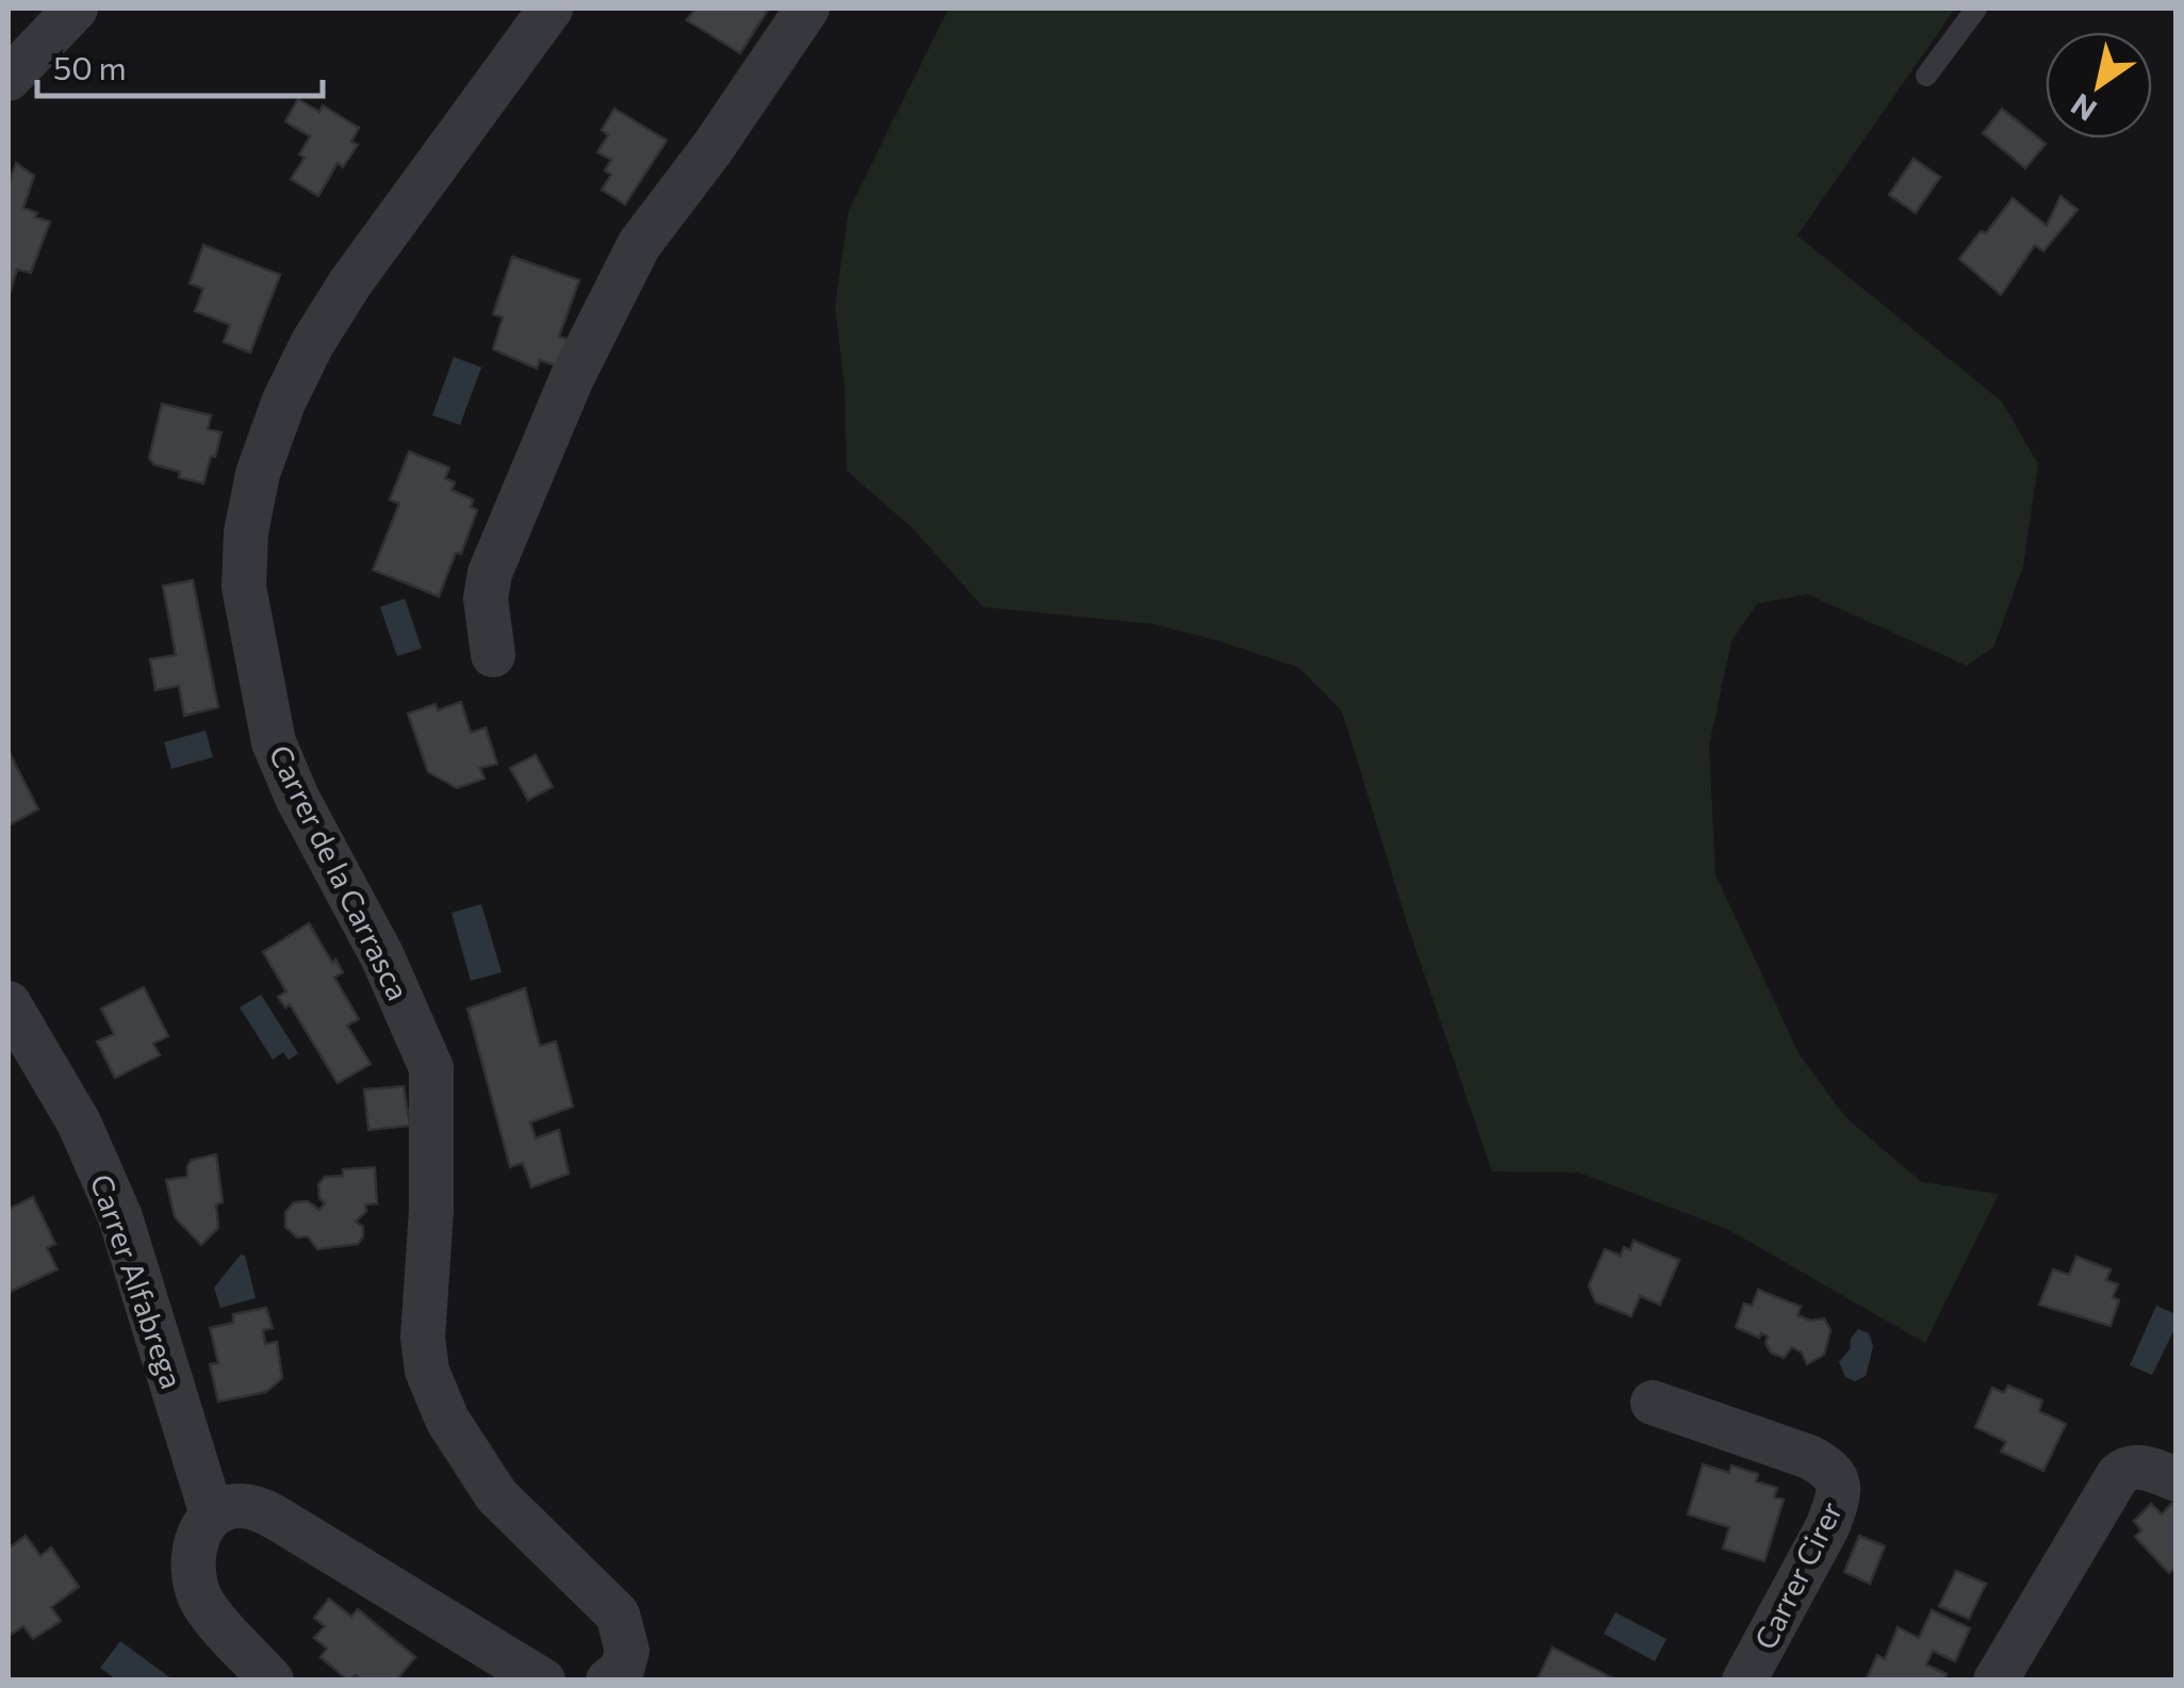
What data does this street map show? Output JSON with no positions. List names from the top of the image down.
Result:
{
  "streets": {
    "street": ["Carrer de la Carrasca", "Carrer Alfabrega", "Carrer Cirer"]
  },
  "scale_bar": "50 m",
  "north": "bottom left"
}
